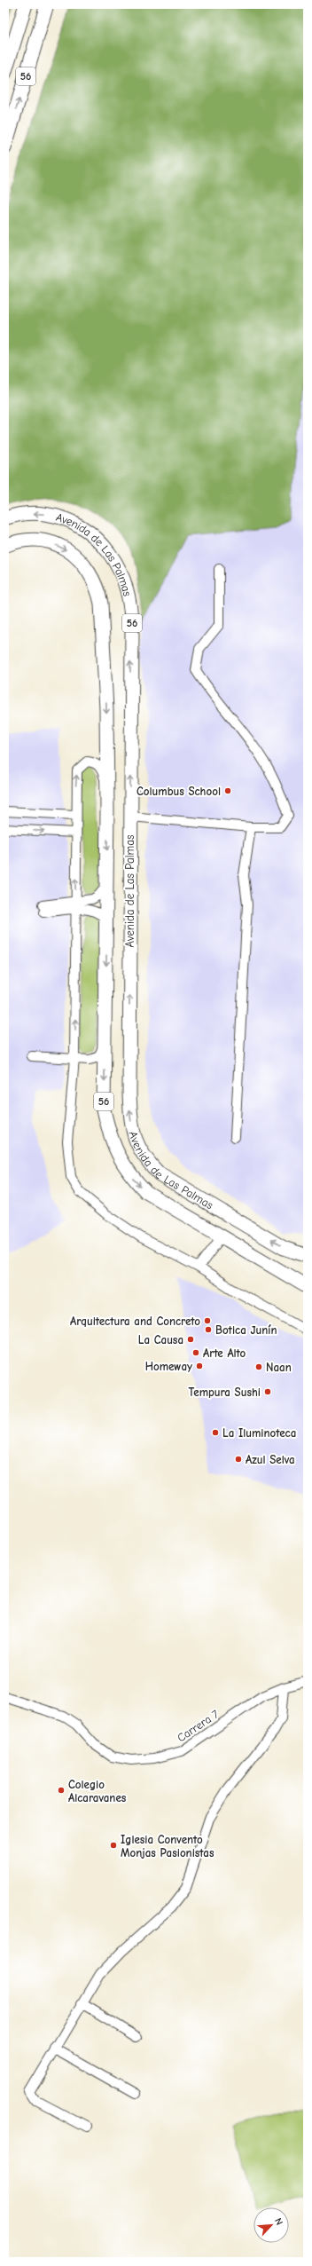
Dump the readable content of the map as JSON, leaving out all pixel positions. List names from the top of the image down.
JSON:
{
  "streets": {
    "main road": ["56", "Avenida de Las Palmas"],
    "street": ["Carrera 7"]
  },
  "places": [
    "Columbus School",
    "Arquitectura and Concreto",
    "Botica Junín",
    "La Causa",
    "Arte Alto",
    "Homeway",
    "Naan",
    "Tempura Sushi",
    "La Iluminoteca",
    "Azul Selva",
    "Colegio Alcaravanes",
    "Iglesia Convento Monjas Pasionistas"
  ],
  "north": "top right"
}
